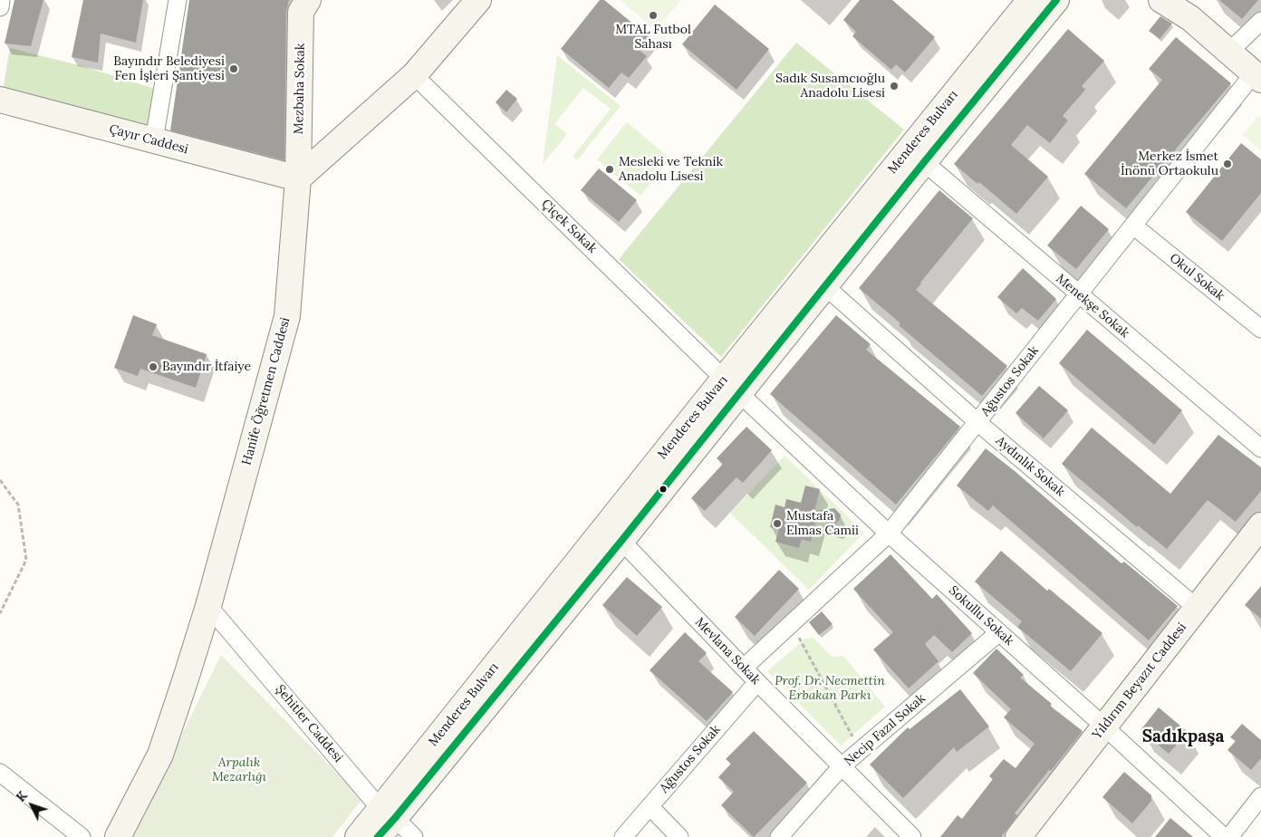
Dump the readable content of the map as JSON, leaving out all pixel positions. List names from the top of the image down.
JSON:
{
  "streets": {
    "main road": [
      "Mezbaha Sokak",
      "Menderes Bulvarı",
      "Çayır Caddesi",
      "Hanife Öğretmen Caddesi",
      "Yıldırım Beyazıt Caddesi"
    ],
    "street": [
      "Çiçek Sokak",
      "Okul Sokak",
      "Menekşe Sokak",
      "Ağustos Sokak",
      "Aydınlık Sokak",
      "Sokullu Sokak",
      "Mevlana Sokak",
      "Şehitler Caddesi",
      "Necip Fazıl Sokak"
    ]
  },
  "crossings": [
    ["Mezbaha Sokak", "Çayır Caddesi"],
    ["Mezbaha Sokak", "Hanife Öğretmen Caddesi"],
    ["Menderes Bulvarı", "Çiçek Sokak"],
    ["Menderes Bulvarı", "Menekşe Sokak"],
    ["Menderes Bulvarı", "Aydınlık Sokak"],
    ["Menderes Bulvarı", "Sokullu Sokak"],
    ["Menderes Bulvarı", "Mevlana Sokak"],
    ["Menderes Bulvarı", "Şehitler Caddesi"],
    ["Çayır Caddesi", "Hanife Öğretmen Caddesi"],
    ["Çiçek Sokak", "Sokullu Sokak"],
    ["Okul Sokak", "Ağustos Sokak"],
    ["Menekşe Sokak", "Ağustos Sokak"],
    ["Ağustos Sokak", "Aydınlık Sokak"],
    ["Ağustos Sokak", "Sokullu Sokak"],
    ["Ağustos Sokak", "Mevlana Sokak"],
    ["Hanife Öğretmen Caddesi", "Şehitler Caddesi"],
    ["Aydınlık Sokak", "Yıldırım Beyazıt Caddesi"],
    ["Sokullu Sokak", "Yıldırım Beyazıt Caddesi"],
    ["Sokullu Sokak", "Necip Fazıl Sokak"],
    ["Mevlana Sokak", "Necip Fazıl Sokak"]
  ],
  "districts": ["Sadıkpaşa"],
  "parks": ["Prof. Dr. Necmettin Erbakan Parkı", "Arpalık Mezarlığı"],
  "places": [
    "MTAL Futbol Sahası",
    "Bayındır Belediyesi Fen İşleri Şantiyesi",
    "Sadık Susamcıoğlu Anadolu Lisesi",
    "Merkez İsmet İnönü Ortaokulu",
    "Mesleki ve Teknik Anadolu Lisesi",
    "Bayındır İtfaiye",
    "Mustafa Elmas Camii"
  ],
  "north": "top left"
}
